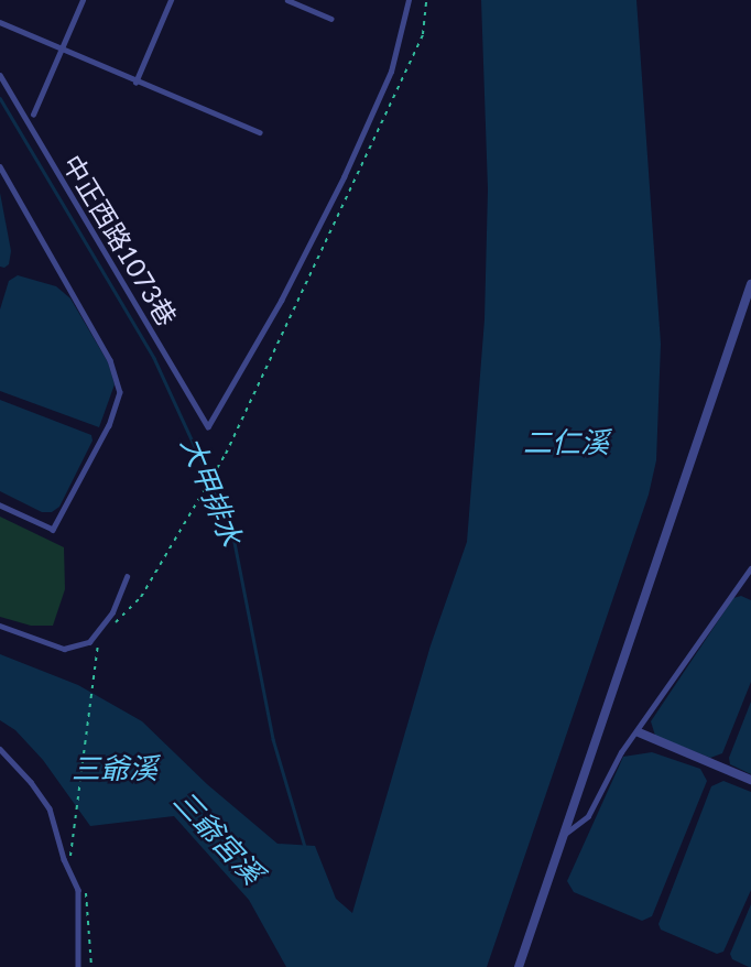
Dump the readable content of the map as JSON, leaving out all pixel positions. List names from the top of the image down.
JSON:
{
  "streets": {
    "lane": ["中正西路1073巷"]
  },
  "water": [
    "二仁溪",
    "大甲排水",
    "三爺溪",
    "三爺宮溪"
  ]
}
